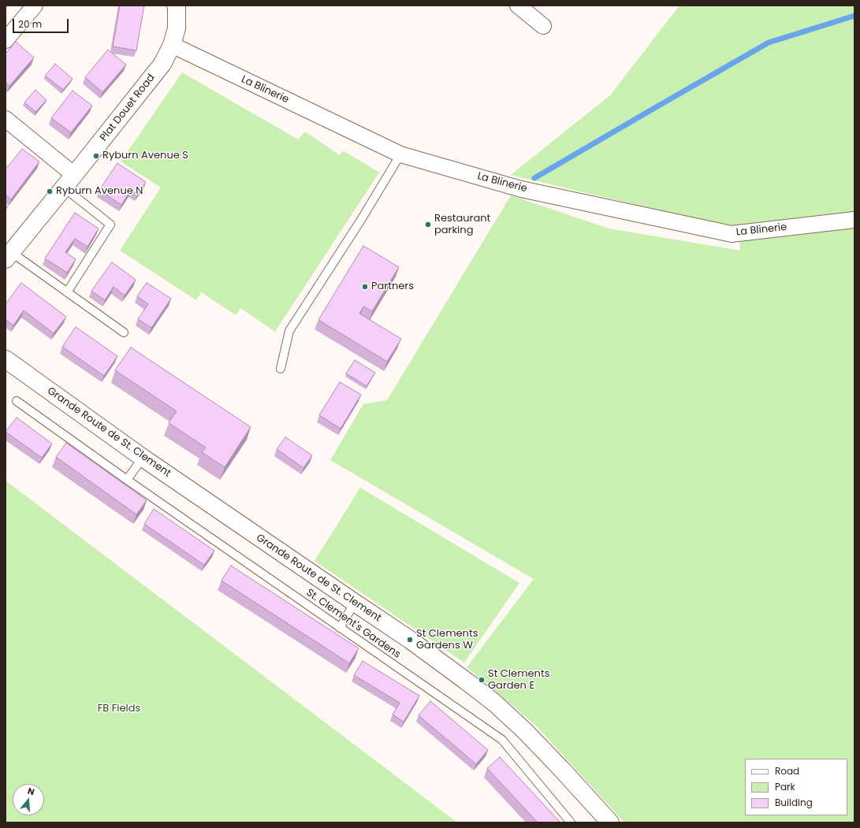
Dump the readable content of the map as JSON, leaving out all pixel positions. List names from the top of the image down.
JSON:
{
  "streets": {
    "main road": ["Plat Douet Road", "Grande Route de St. Clement"],
    "street": ["La Blinerie"],
    "lane": ["St. Clement's Gardens"]
  },
  "crossings": [
    ["La Blinerie", "Plat Douet Road"]
  ],
  "parks": ["FB Fields"],
  "places": [
    "Ryburn Avenue S",
    "Ryburn Avenue N",
    "Restaurant parking",
    "Partners",
    "St Clements Gardens W",
    "St Clements Garden E"
  ],
  "legend": ["Road", "Park", "Building"],
  "scale_bar": "20 m",
  "north": "top"
}
